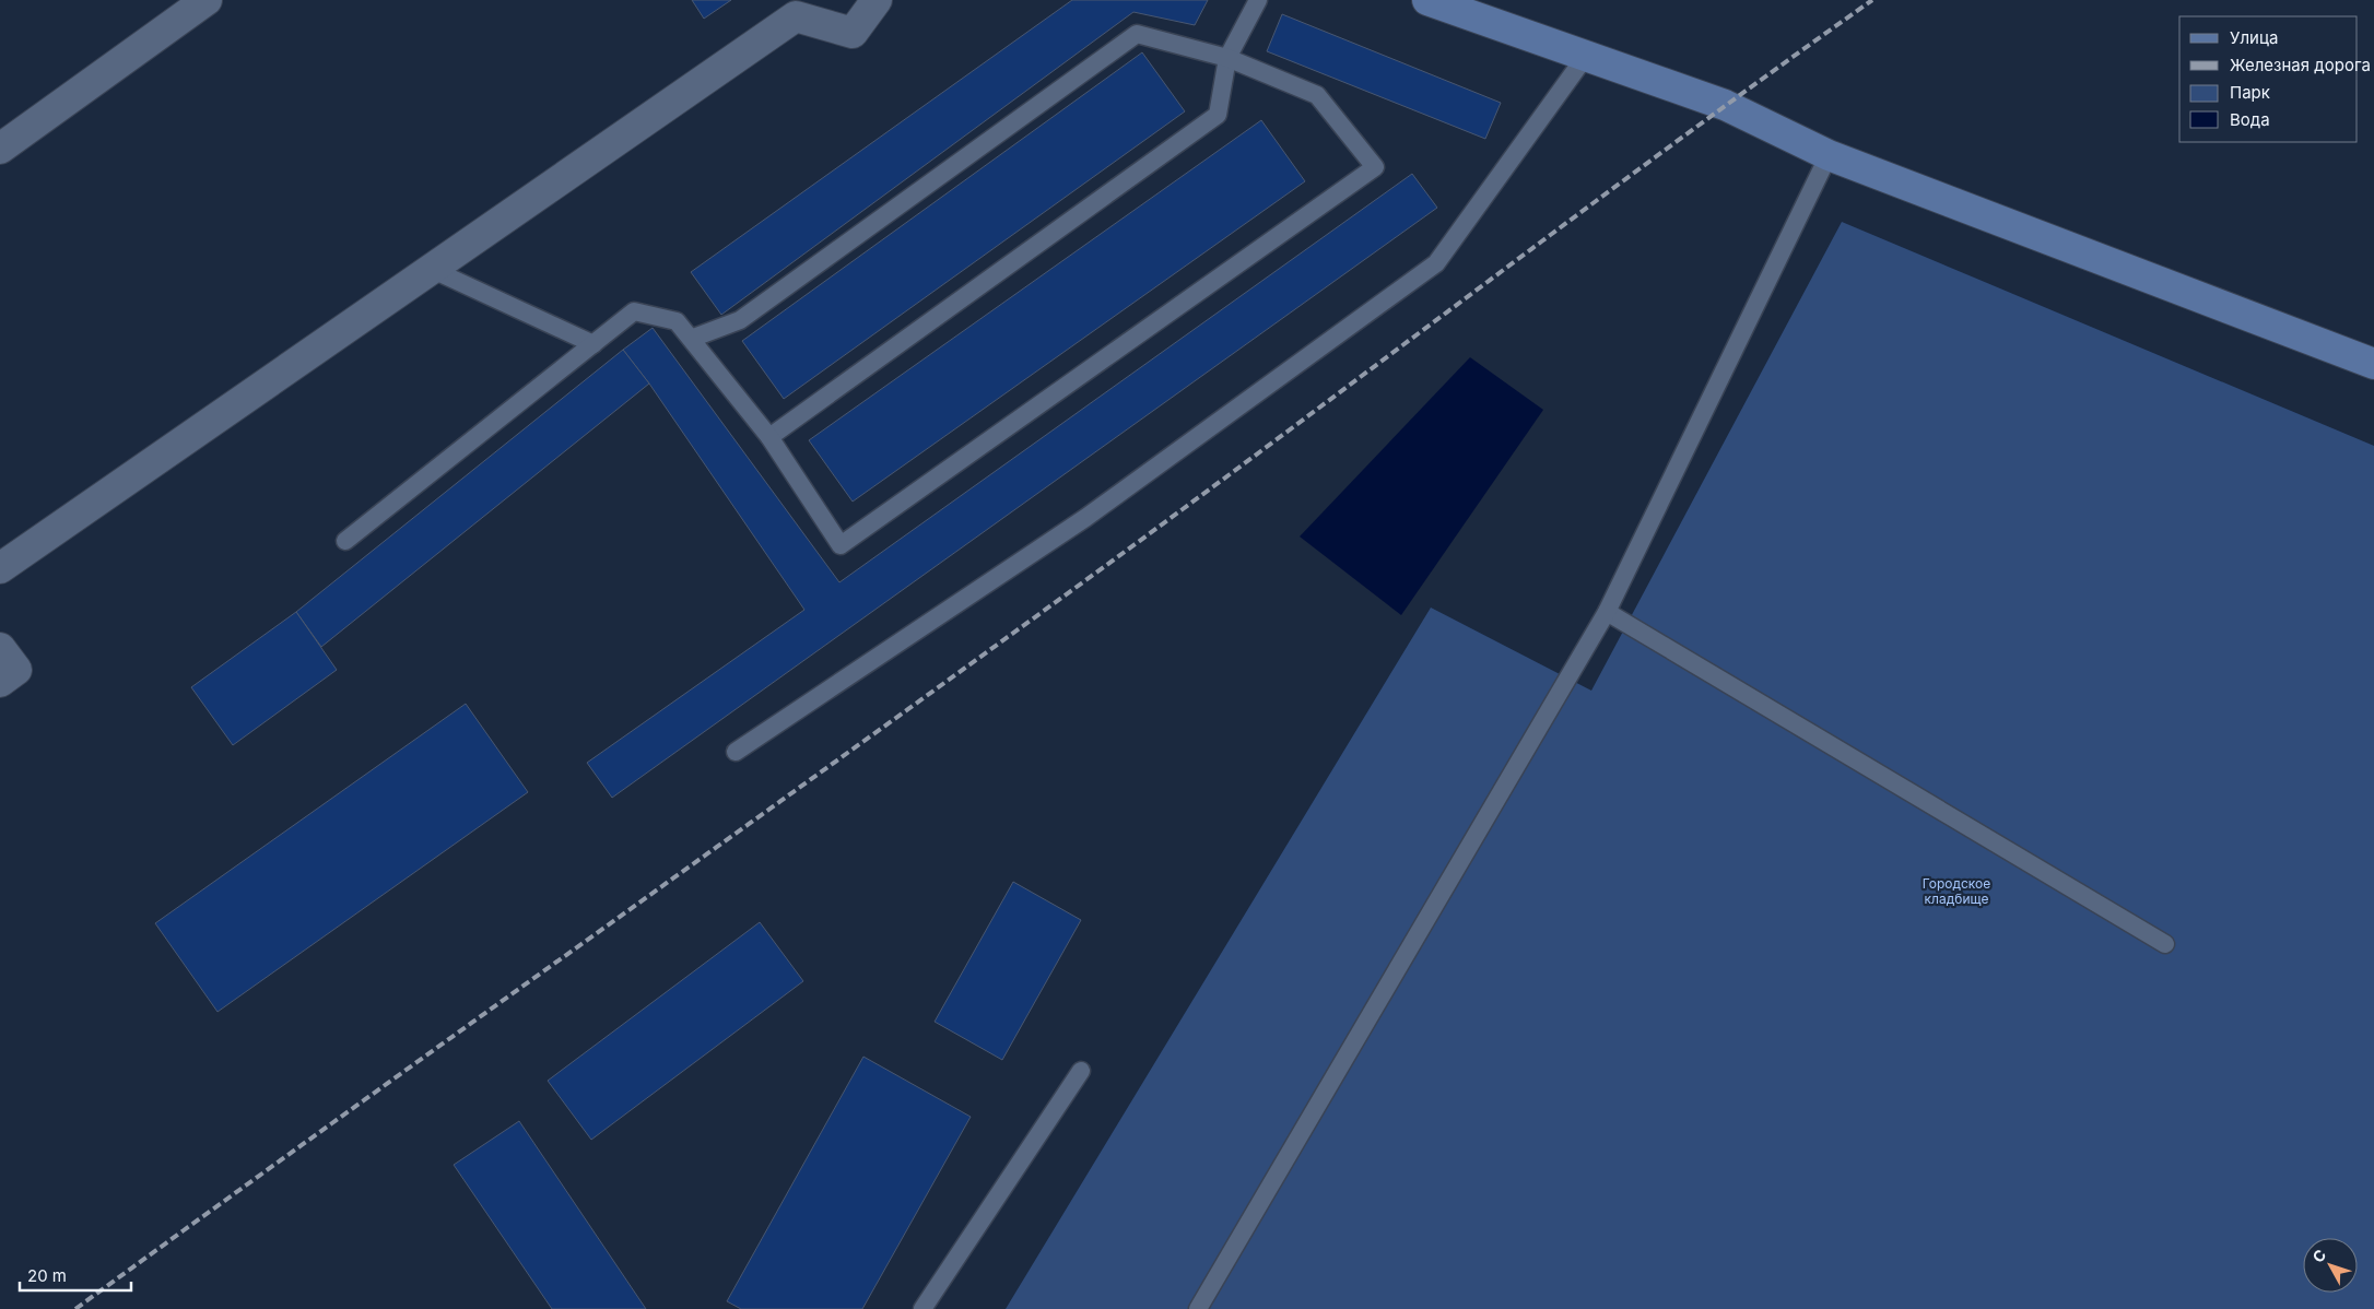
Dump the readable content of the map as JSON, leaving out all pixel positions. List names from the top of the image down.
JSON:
{
  "parks": ["Городское кладбище"],
  "legend": [
    "Улица",
    "Железная дорога",
    "Парк",
    "Вода"
  ],
  "scale_bar": "20 m",
  "north": "top left"
}
